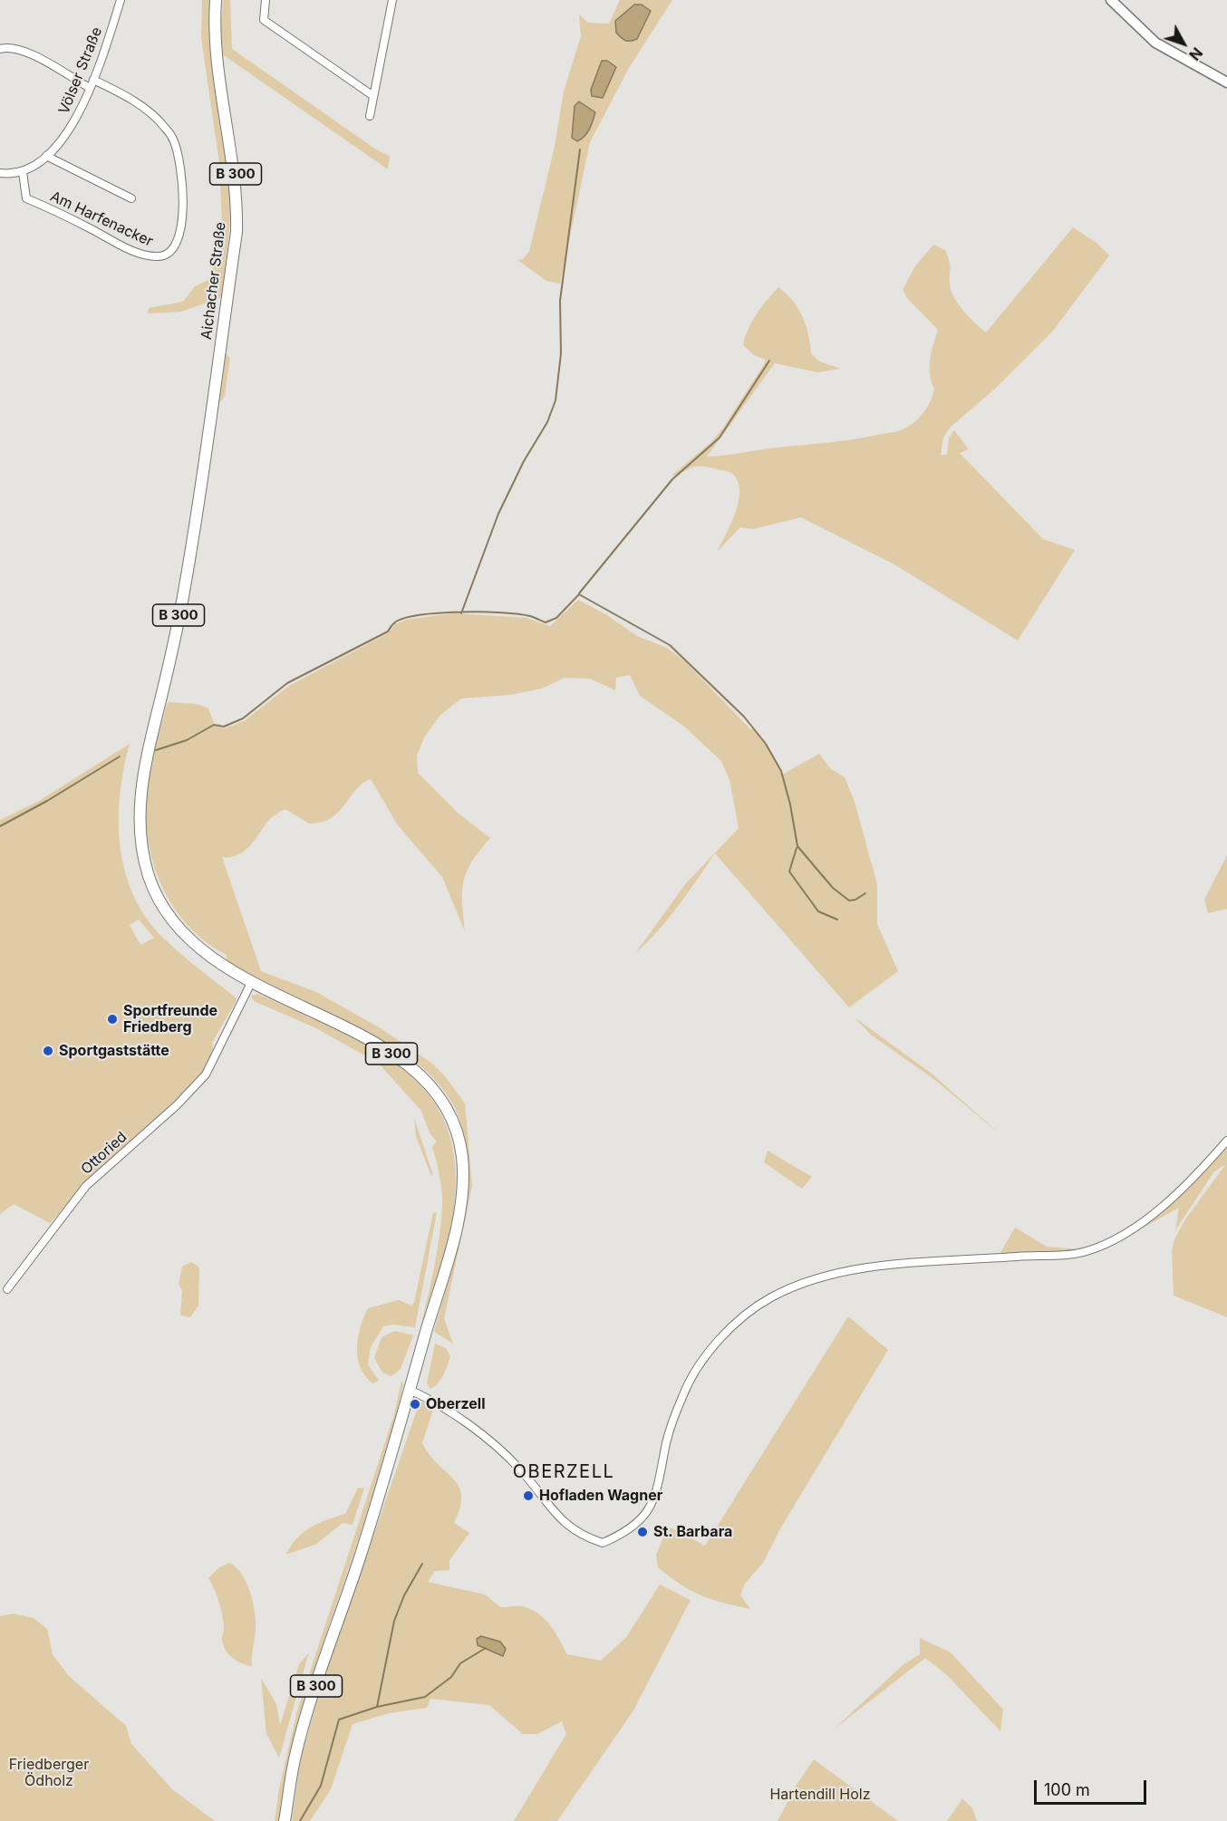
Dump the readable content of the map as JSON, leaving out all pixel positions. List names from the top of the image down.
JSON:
{
  "streets": {
    "main road": ["B 300", "Aichacher Straße"],
    "street": ["Völser Straße", "Am Harfenacker", "Ottoried"]
  },
  "crossings": [
    ["Völser Straße", "Am Harfenacker"],
    ["B 300", "Aichacher Straße"],
    ["B 300", "Ottoried"],
    ["Aichacher Straße", "Ottoried"]
  ],
  "districts": ["OBERZELL"],
  "parks": ["Friedberger Ödholz", "Hartendill Holz"],
  "places": [
    "Sportfreunde Friedberg",
    "Sportgaststätte",
    "Oberzell",
    "Hofladen Wagner",
    "St. Barbara"
  ],
  "scale_bar": "100 m",
  "north": "bottom right"
}
